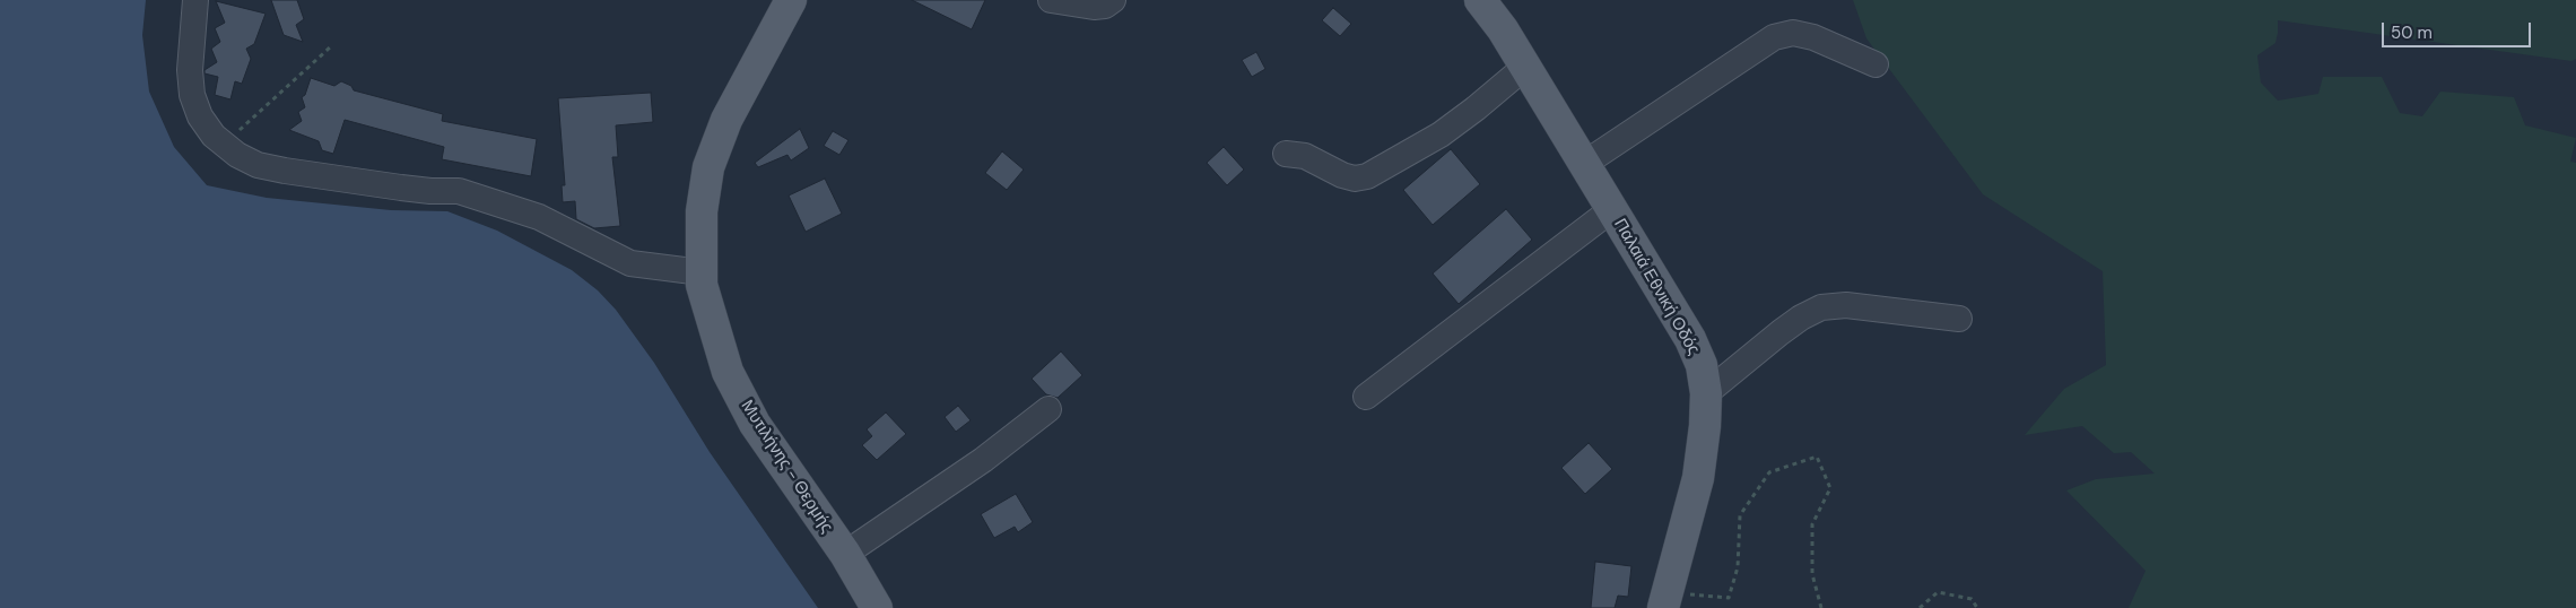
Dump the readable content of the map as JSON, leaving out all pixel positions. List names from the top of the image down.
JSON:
{
  "streets": {
    "main road": ["Παλαιά Εθνική Οδός", "Μυτιλήνης - Θερμής"]
  },
  "scale_bar": "50 m"
}
